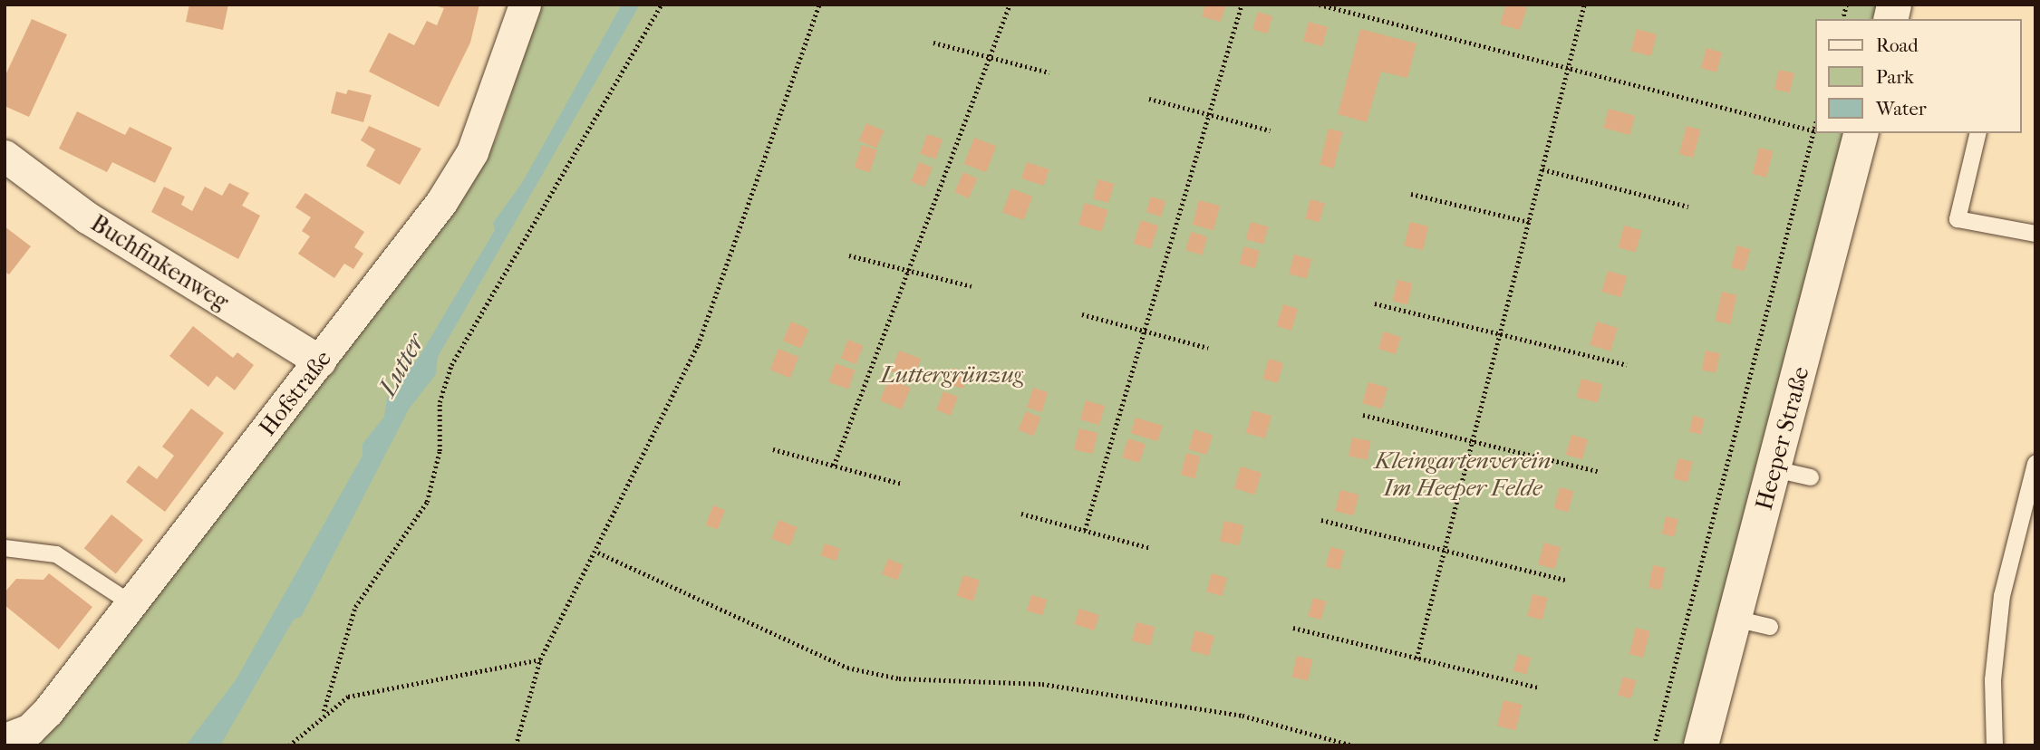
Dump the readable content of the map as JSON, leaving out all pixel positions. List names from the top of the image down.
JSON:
{
  "streets": {
    "main road": ["Heeper Straße"],
    "street": ["Buchfinkenweg", "Hofstraße"]
  },
  "crossings": [
    ["Buchfinkenweg", "Hofstraße"]
  ],
  "water": ["Lutter"],
  "parks": ["Luttergrünzug", "Kleingartenverein Im Heeper Felde"],
  "legend": ["Road", "Park", "Water"]
}
